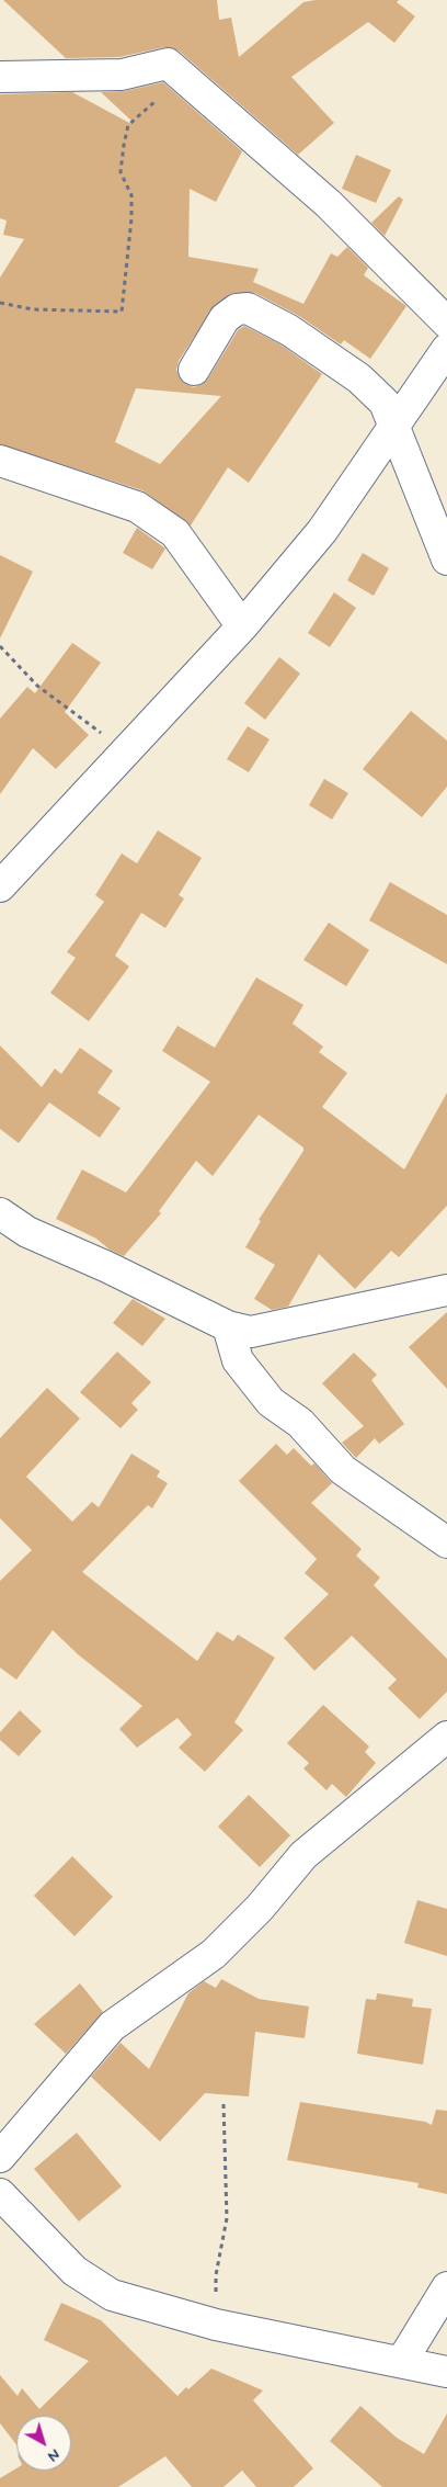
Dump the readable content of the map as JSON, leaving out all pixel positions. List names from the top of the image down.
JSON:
{
  "north": "bottom right"
}
